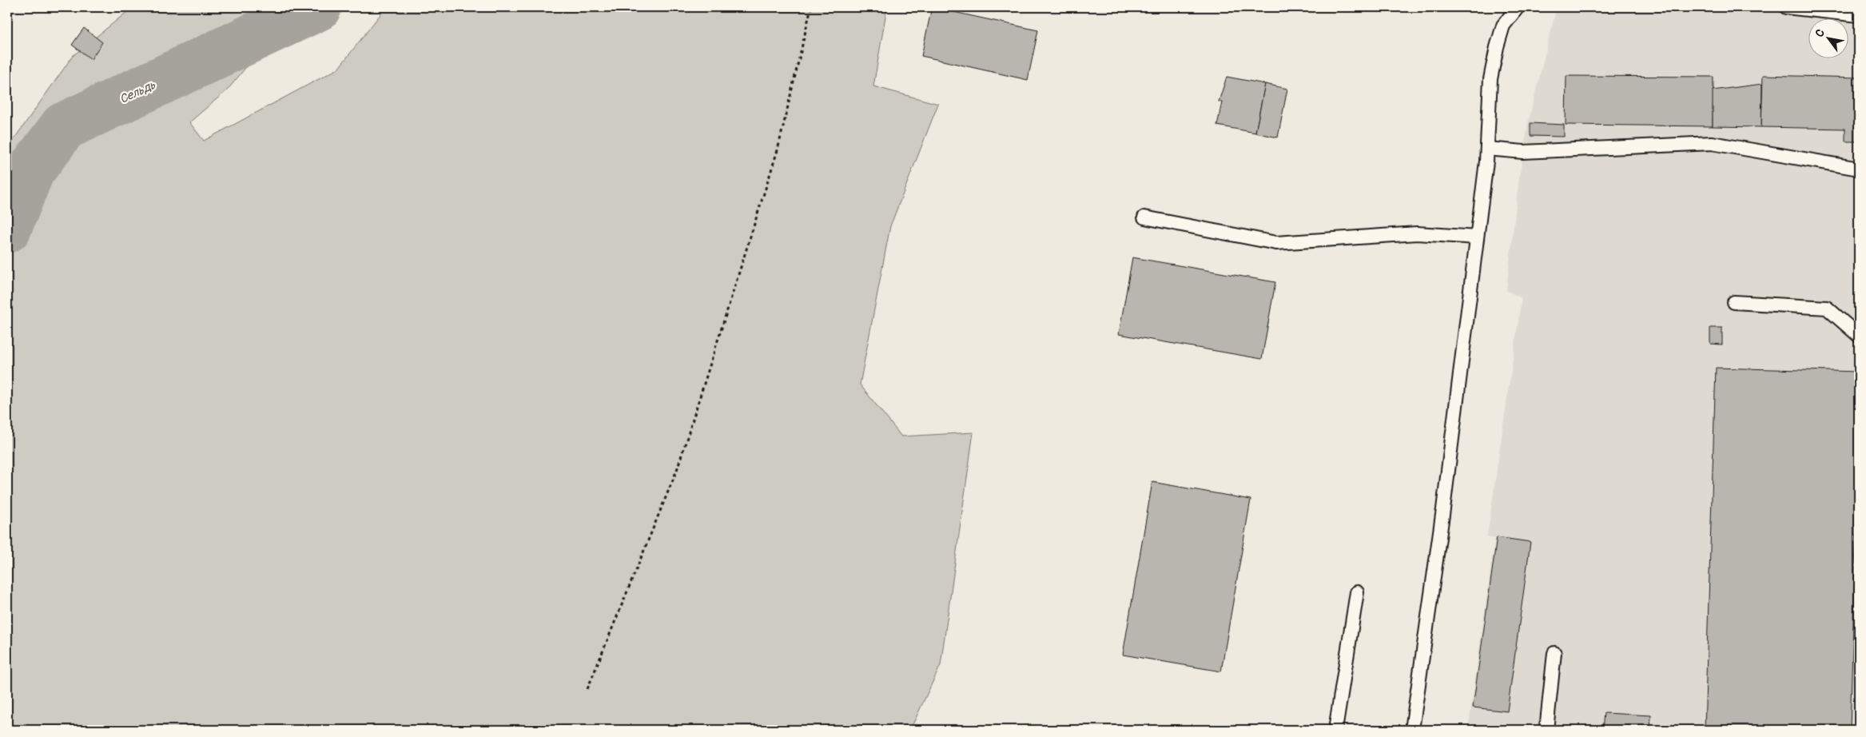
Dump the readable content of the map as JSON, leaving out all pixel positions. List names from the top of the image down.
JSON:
{
  "water": ["Сельдь"],
  "north": "top left"
}
